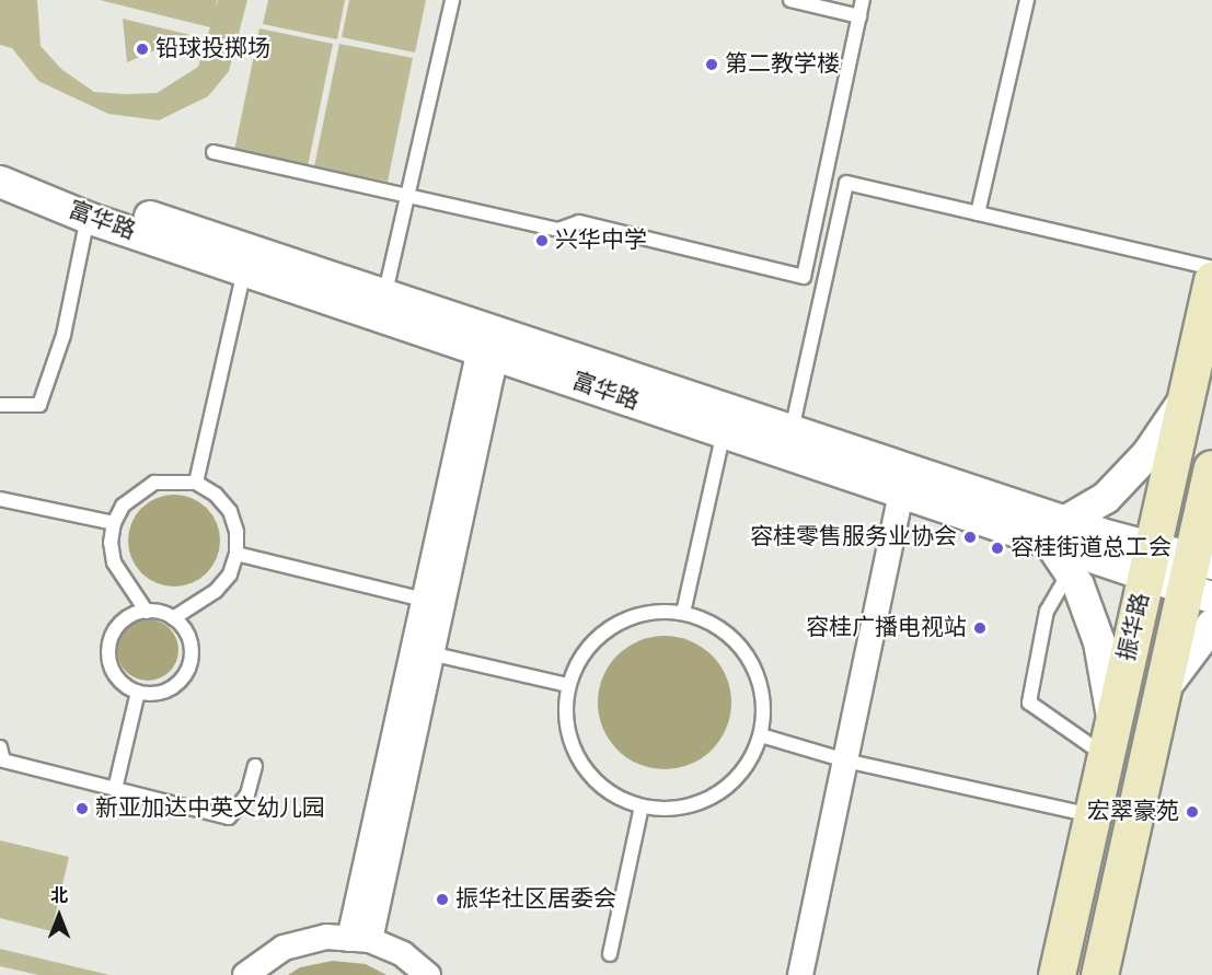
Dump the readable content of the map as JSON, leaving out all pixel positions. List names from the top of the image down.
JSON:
{
  "streets": {
    "main road": ["振华路"],
    "street": ["富华路"]
  },
  "crossings": [
    ["富华路", "振华路"]
  ],
  "places": [
    "铅球投掷场",
    "第二教学楼",
    "兴华中学",
    "容桂零售服务业协会",
    "容桂街道总工会",
    "容桂广播电视站",
    "新亚加达中英文幼儿园",
    "宏翠豪苑",
    "振华社区居委会"
  ],
  "north": "top"
}
